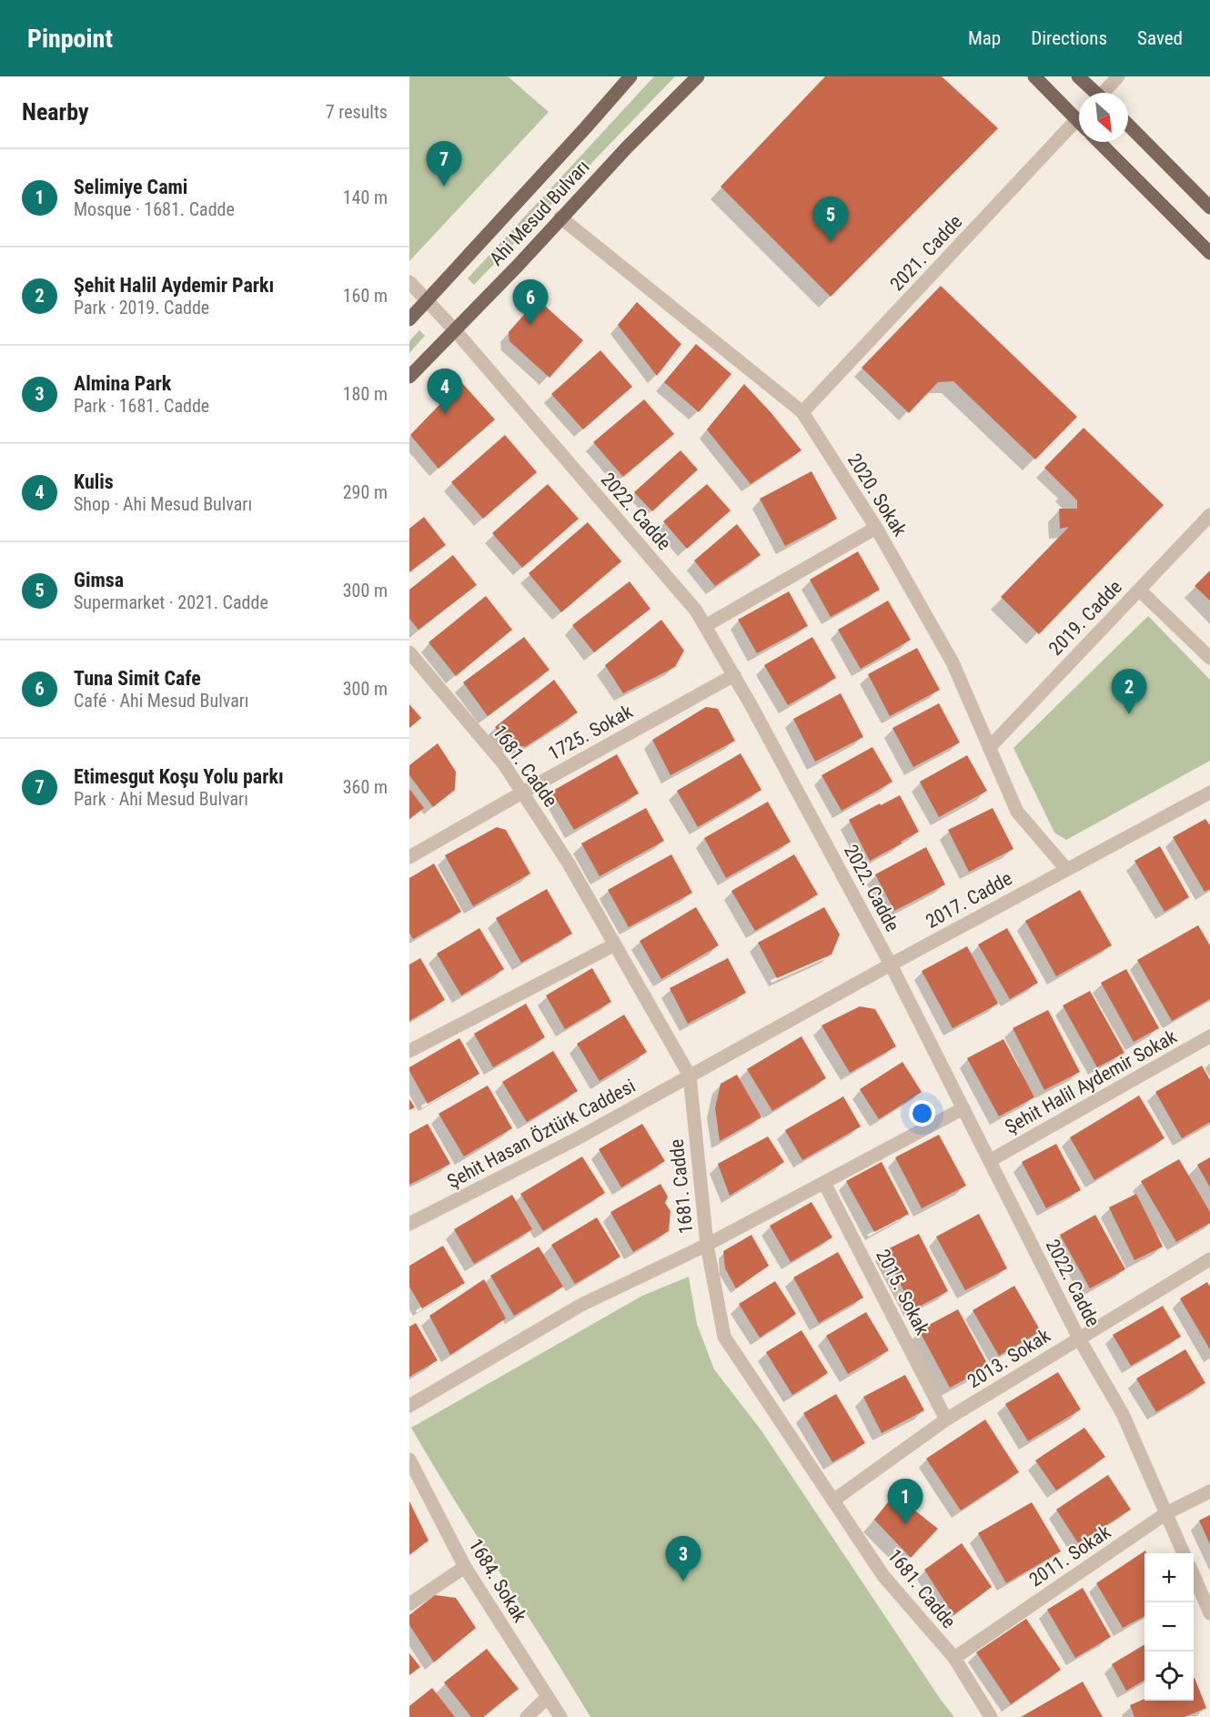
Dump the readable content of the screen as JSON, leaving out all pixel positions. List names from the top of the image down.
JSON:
{
  "streets": {
    "main road": ["Ahi Mesud Bulvarı"],
    "street": [
      "2021. Cadde",
      "2020. Sokak",
      "2022. Cadde",
      "2019. Cadde",
      "1725. Sokak",
      "1681. Cadde",
      "2017. Cadde",
      "Şehit Halil Aydemir Sokak",
      "Şehit Hasan Öztürk Caddesi",
      "2015. Sokak",
      "2013. Sokak",
      "2011. Sokak",
      "1684. Sokak"
    ]
  },
  "crossings": [
    ["Ahi Mesud Bulvarı", "2020. Sokak"],
    ["Ahi Mesud Bulvarı", "2022. Cadde"],
    ["2021. Cadde", "2020. Sokak"],
    ["2020. Sokak", "2019. Cadde"],
    ["2020. Sokak", "2017. Cadde"],
    ["2022. Cadde", "1725. Sokak"],
    ["2022. Cadde", "2017. Cadde"],
    ["2022. Cadde", "Şehit Halil Aydemir Sokak"],
    ["2022. Cadde", "2013. Sokak"],
    ["2022. Cadde", "2011. Sokak"],
    ["1725. Sokak", "1681. Cadde"],
    ["1681. Cadde", "2017. Cadde"],
    ["1681. Cadde", "Şehit Hasan Öztürk Caddesi"],
    ["1681. Cadde", "2013. Sokak"],
    ["1681. Cadde", "2011. Sokak"],
    ["2017. Cadde", "Şehit Hasan Öztürk Caddesi"],
    ["2015. Sokak", "2013. Sokak"]
  ],
  "north": "bottom right",
  "page": {
    "header": "Pinpoint",
    "nav": ["Map", "Directions", "Saved"],
    "heading": ["Nearby", "7 results"],
    "pins": [
      "7",
      "5",
      "6",
      "4",
      "2",
      "1",
      "3"
    ],
    "list": [
      {
        "mark": "1",
        "name": "Selimiye Cami",
        "note": "Mosque · 1681. Cadde",
        "value": "140 m"
      },
      {
        "mark": "2",
        "name": "Şehit Halil Aydemir Parkı",
        "note": "Park · 2019. Cadde",
        "value": "160 m"
      },
      {
        "mark": "3",
        "name": "Almina Park",
        "note": "Park · 1681. Cadde",
        "value": "180 m"
      },
      {
        "mark": "4",
        "name": "Kulis",
        "note": "Shop · Ahi Mesud Bulvarı",
        "value": "290 m"
      },
      {
        "mark": "5",
        "name": "Gimsa",
        "note": "Supermarket · 2021. Cadde",
        "value": "300 m"
      },
      {
        "mark": "6",
        "name": "Tuna Simit Cafe",
        "note": "Café · Ahi Mesud Bulvarı",
        "value": "300 m"
      },
      {
        "mark": "7",
        "name": "Etimesgut Koşu Yolu parkı",
        "note": "Park · Ahi Mesud Bulvarı",
        "value": "360 m"
      }
    ],
    "map_buttons": ["+", "−"]
  }
}
